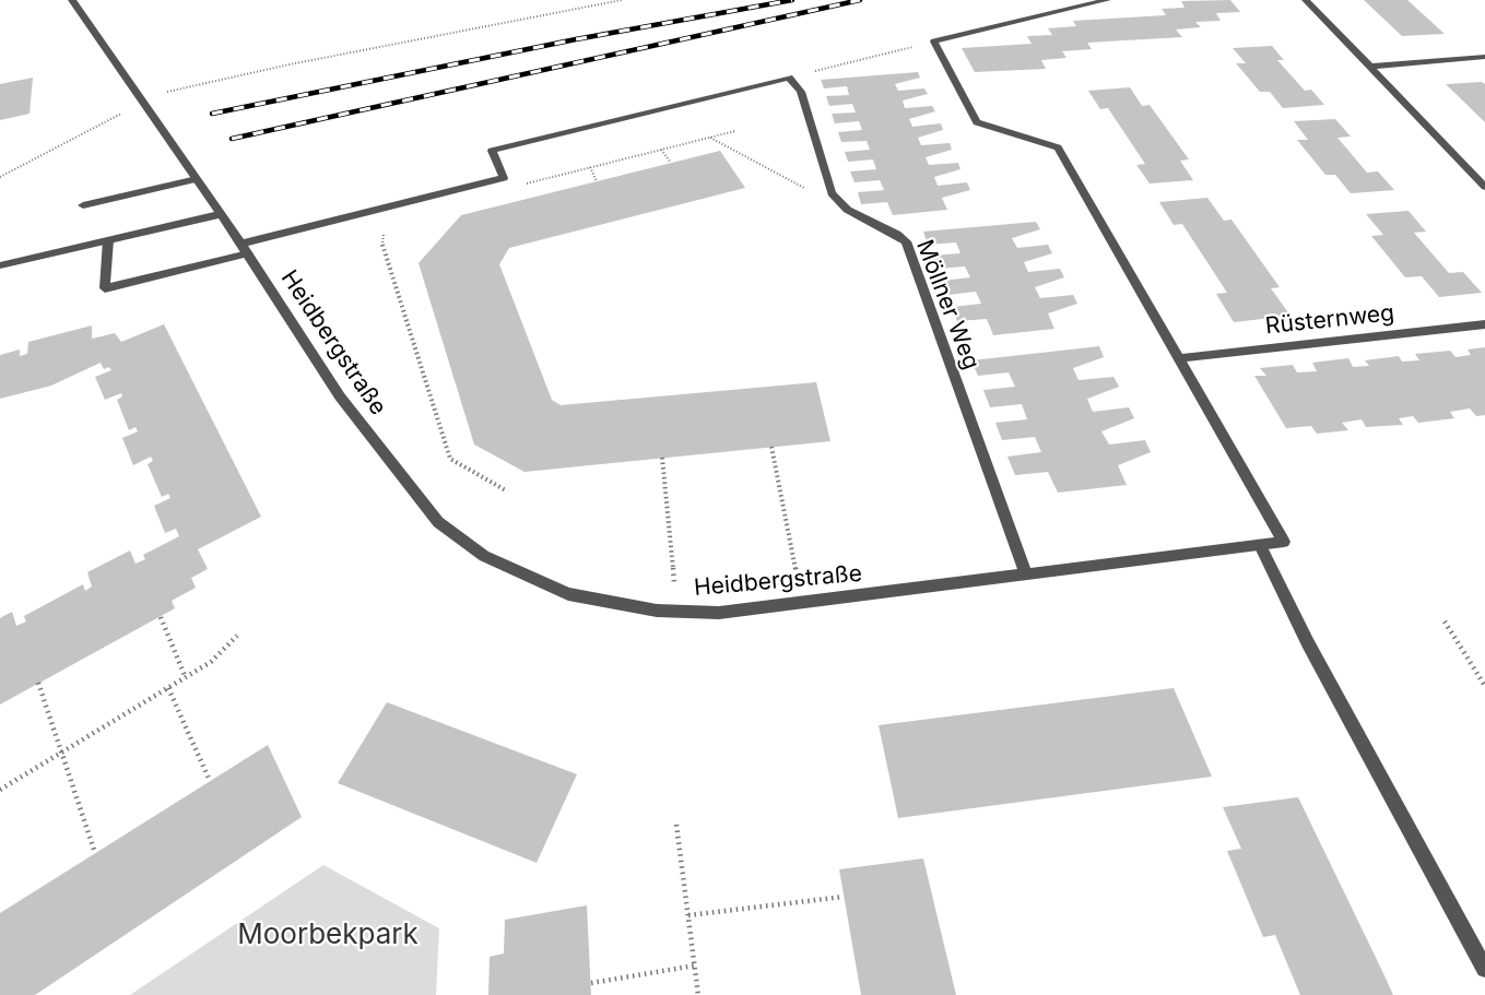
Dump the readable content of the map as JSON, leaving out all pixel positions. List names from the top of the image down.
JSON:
{
  "streets": {
    "street": ["Möllner Weg", "Rüsternweg", "Heidbergstraße"]
  },
  "crossings": [
    ["Möllner Weg", "Heidbergstraße"],
    ["Rüsternweg", "Heidbergstraße"]
  ],
  "parks": ["Moorbekpark"]
}
